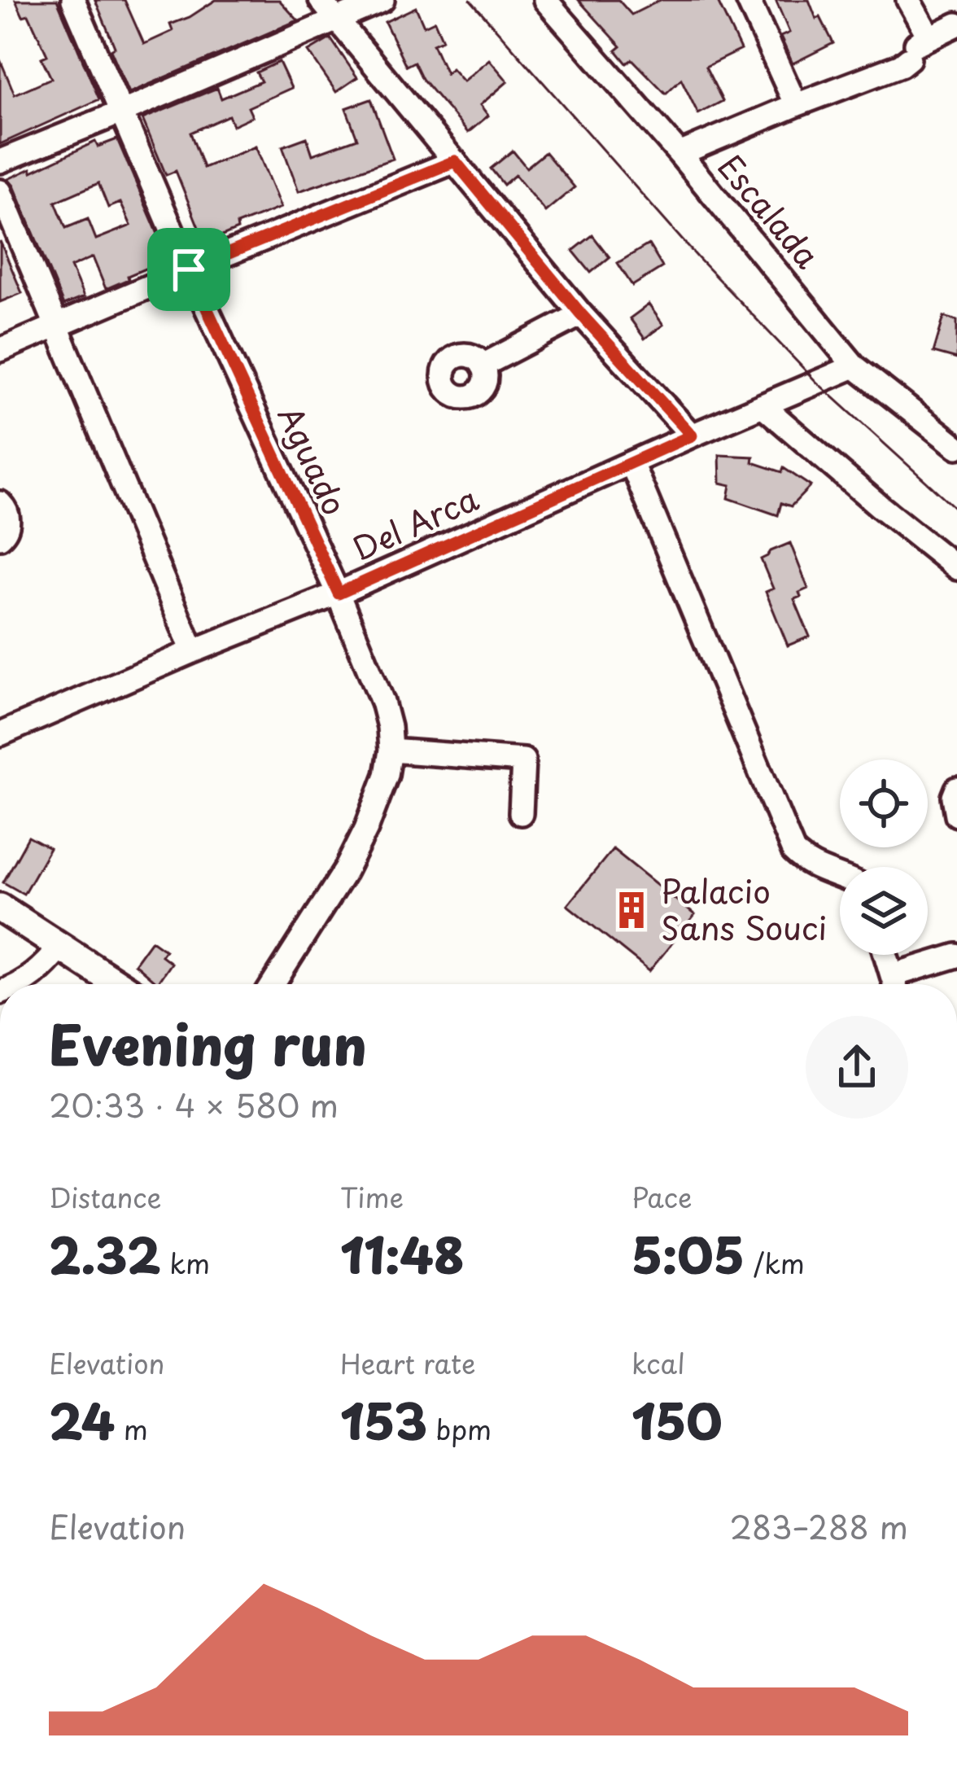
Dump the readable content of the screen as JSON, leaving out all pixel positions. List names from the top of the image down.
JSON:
{
  "streets": {
    "street": ["Escalada", "Aguado", "Del Arca"]
  },
  "crossings": [
    ["Escalada", "Del Arca"],
    ["Aguado", "Del Arca"]
  ],
  "places": {
    "building": ["Palacio Sans Souci"]
  },
  "page": {
    "heading": ["Evening run", "20:33 · 4 × 580 m"],
    "stats": [
      ["Distance", "2.32 km"],
      ["Time", "11:48"],
      ["Pace", "5:05 /km"],
      ["Elevation", "24 m"],
      ["Heart rate", "153 bpm"],
      ["kcal", "150"]
    ],
    "chart": ["Elevation", "283–288 m"]
  }
}
